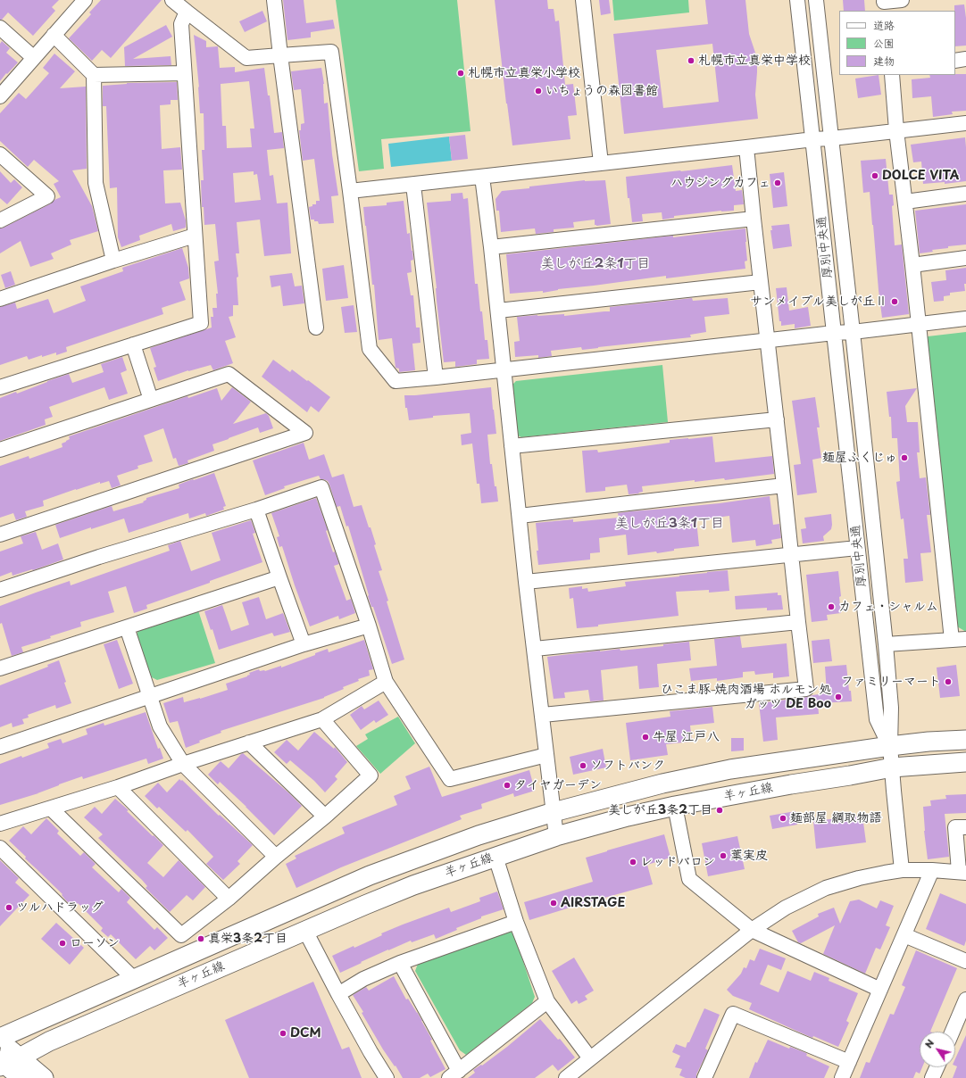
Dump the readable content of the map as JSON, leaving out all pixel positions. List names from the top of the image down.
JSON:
{
  "streets": {
    "main road": ["羊ヶ丘線"],
    "street": ["厚別中央通"]
  },
  "crossings": [
    ["厚別中央通", "羊ヶ丘線"]
  ],
  "districts": ["美しが丘2条1丁目", "美しが丘3条1丁目"],
  "places": [
    "札幌市立真栄中学校",
    "札幌市立真栄小学校",
    "いちょうの森図書館",
    "DOLCE VITA",
    "ハウジングカフェ",
    "サンメイプル美しが丘Ⅱ",
    "麺屋ふくじゅ",
    "カフェ・シャルム",
    "ファミリーマート",
    "ひこま豚 焼肉酒場 ホルモン処 ガッツ DE Boo",
    "牛屋 江戸八",
    "ソフトバンク",
    "タイヤガーデン",
    "美しが丘3条2丁目",
    "麺部屋 綱取物語",
    "葉実皮",
    "レッドバロン",
    "AIRSTAGE",
    "ツルハドラッグ",
    "真栄3条2丁目",
    "ローソン",
    "DCM"
  ],
  "legend": ["道路", "公園", "建物"],
  "north": "top left"
}
